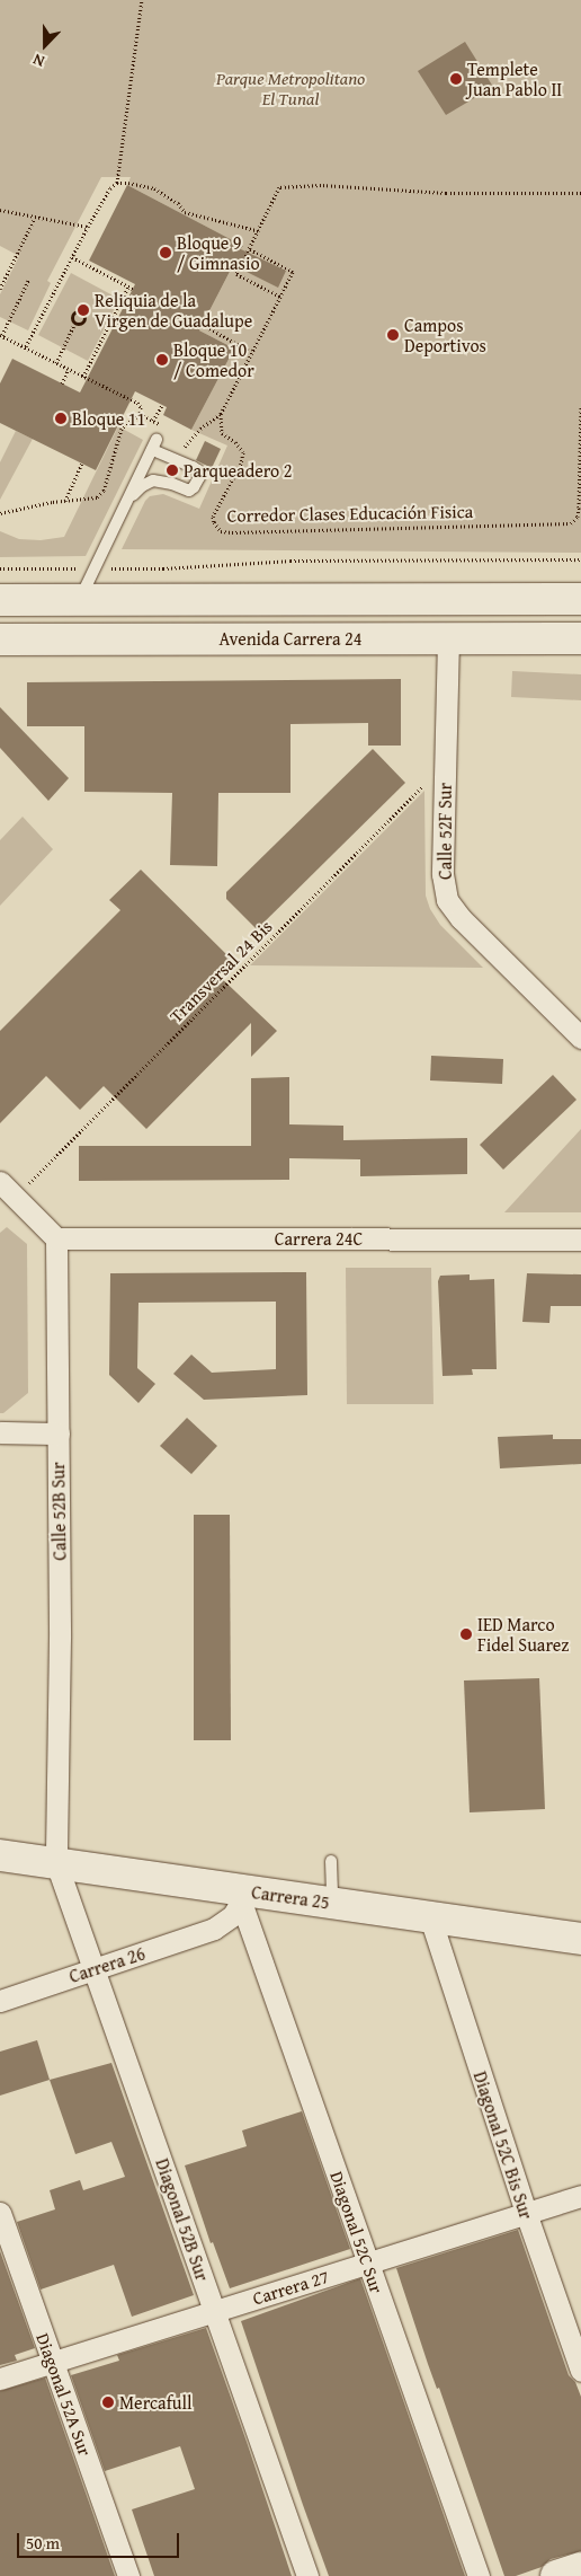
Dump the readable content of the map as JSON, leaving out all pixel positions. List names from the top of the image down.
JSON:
{
  "streets": {
    "main road": ["Avenida Carrera 24", "Carrera 25"],
    "street": [
      "Calle 52F Sur",
      "Carrera 24C",
      "Calle 52B Sur",
      "Carrera 26",
      "Diagonal 52C Bis Sur",
      "Diagonal 52B Sur",
      "Diagonal 52C Sur",
      "Carrera 27",
      "Diagonal 52A Sur"
    ],
    "path": ["Corredor Clases Educación Fisica", "Transversal 24 Bis"]
  },
  "crossings": [
    ["Avenida Carrera 24", "Calle 52F Sur"],
    ["Calle 52F Sur", "Transversal 24 Bis"],
    ["Carrera 24C", "Calle 52B Sur"],
    ["Calle 52B Sur", "Carrera 25"],
    ["Calle 52B Sur", "Diagonal 52B Sur"],
    ["Carrera 25", "Carrera 26"],
    ["Carrera 25", "Diagonal 52C Bis Sur"],
    ["Carrera 25", "Diagonal 52B Sur"],
    ["Carrera 25", "Diagonal 52C Sur"],
    ["Carrera 26", "Diagonal 52B Sur"],
    ["Carrera 26", "Diagonal 52C Sur"],
    ["Diagonal 52C Bis Sur", "Carrera 27"],
    ["Diagonal 52B Sur", "Carrera 27"],
    ["Diagonal 52C Sur", "Carrera 27"],
    ["Carrera 27", "Diagonal 52A Sur"]
  ],
  "parks": ["Parque Metropolitano El Tunal"],
  "places": [
    "Templete Juan Pablo II",
    "Bloque 9 / Gimnasio",
    "Reliquia de la Virgen de Guadalupe",
    "Campos Deportivos",
    "Bloque 10 / Comedor",
    "Bloque 11",
    "Parqueadero 2",
    "IED Marco Fidel Suarez",
    "Mercafull"
  ],
  "scale_bar": "50 m",
  "north": "bottom"
}
